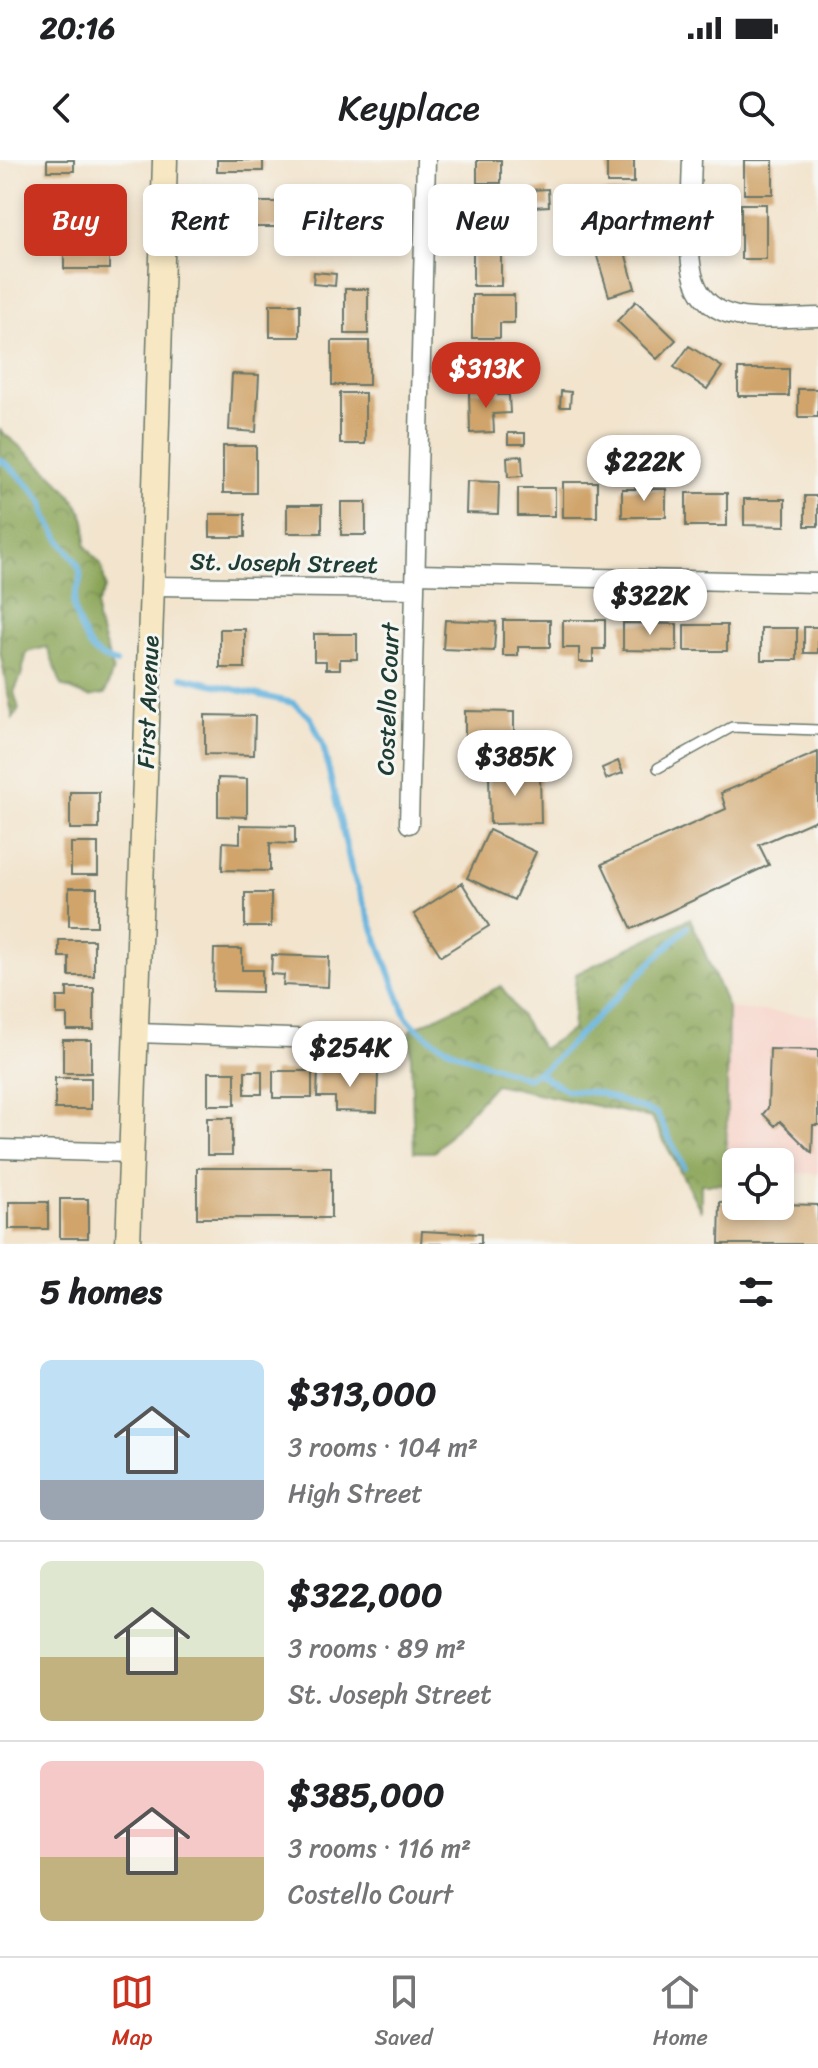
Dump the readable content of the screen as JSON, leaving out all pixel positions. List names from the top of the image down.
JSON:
{
  "streets": {
    "main road": ["First Avenue"],
    "street": ["St. Joseph Street", "Costello Court"]
  },
  "crossings": [
    ["St. Joseph Street", "Costello Court"],
    ["St. Joseph Street", "First Avenue"]
  ],
  "page": {
    "status": "20:16",
    "header": "Keyplace",
    "chip": [
      "Buy",
      "Rent",
      "Filters",
      "New",
      "Apartment"
    ],
    "price": [
      "$313K",
      "$222K",
      "$322K",
      "$385K",
      "$254K"
    ],
    "heading": "5 homes",
    "list": [
      {
        "name": "$313,000",
        "note": "3 rooms · 104 m² · High Street"
      },
      {
        "name": "$322,000",
        "note": "3 rooms · 89 m² · St. Joseph Street"
      },
      {
        "name": "$385,000",
        "note": "3 rooms · 116 m² · Costello Court"
      }
    ],
    "tabs": ["Map", "Saved", "Home"]
  }
}
